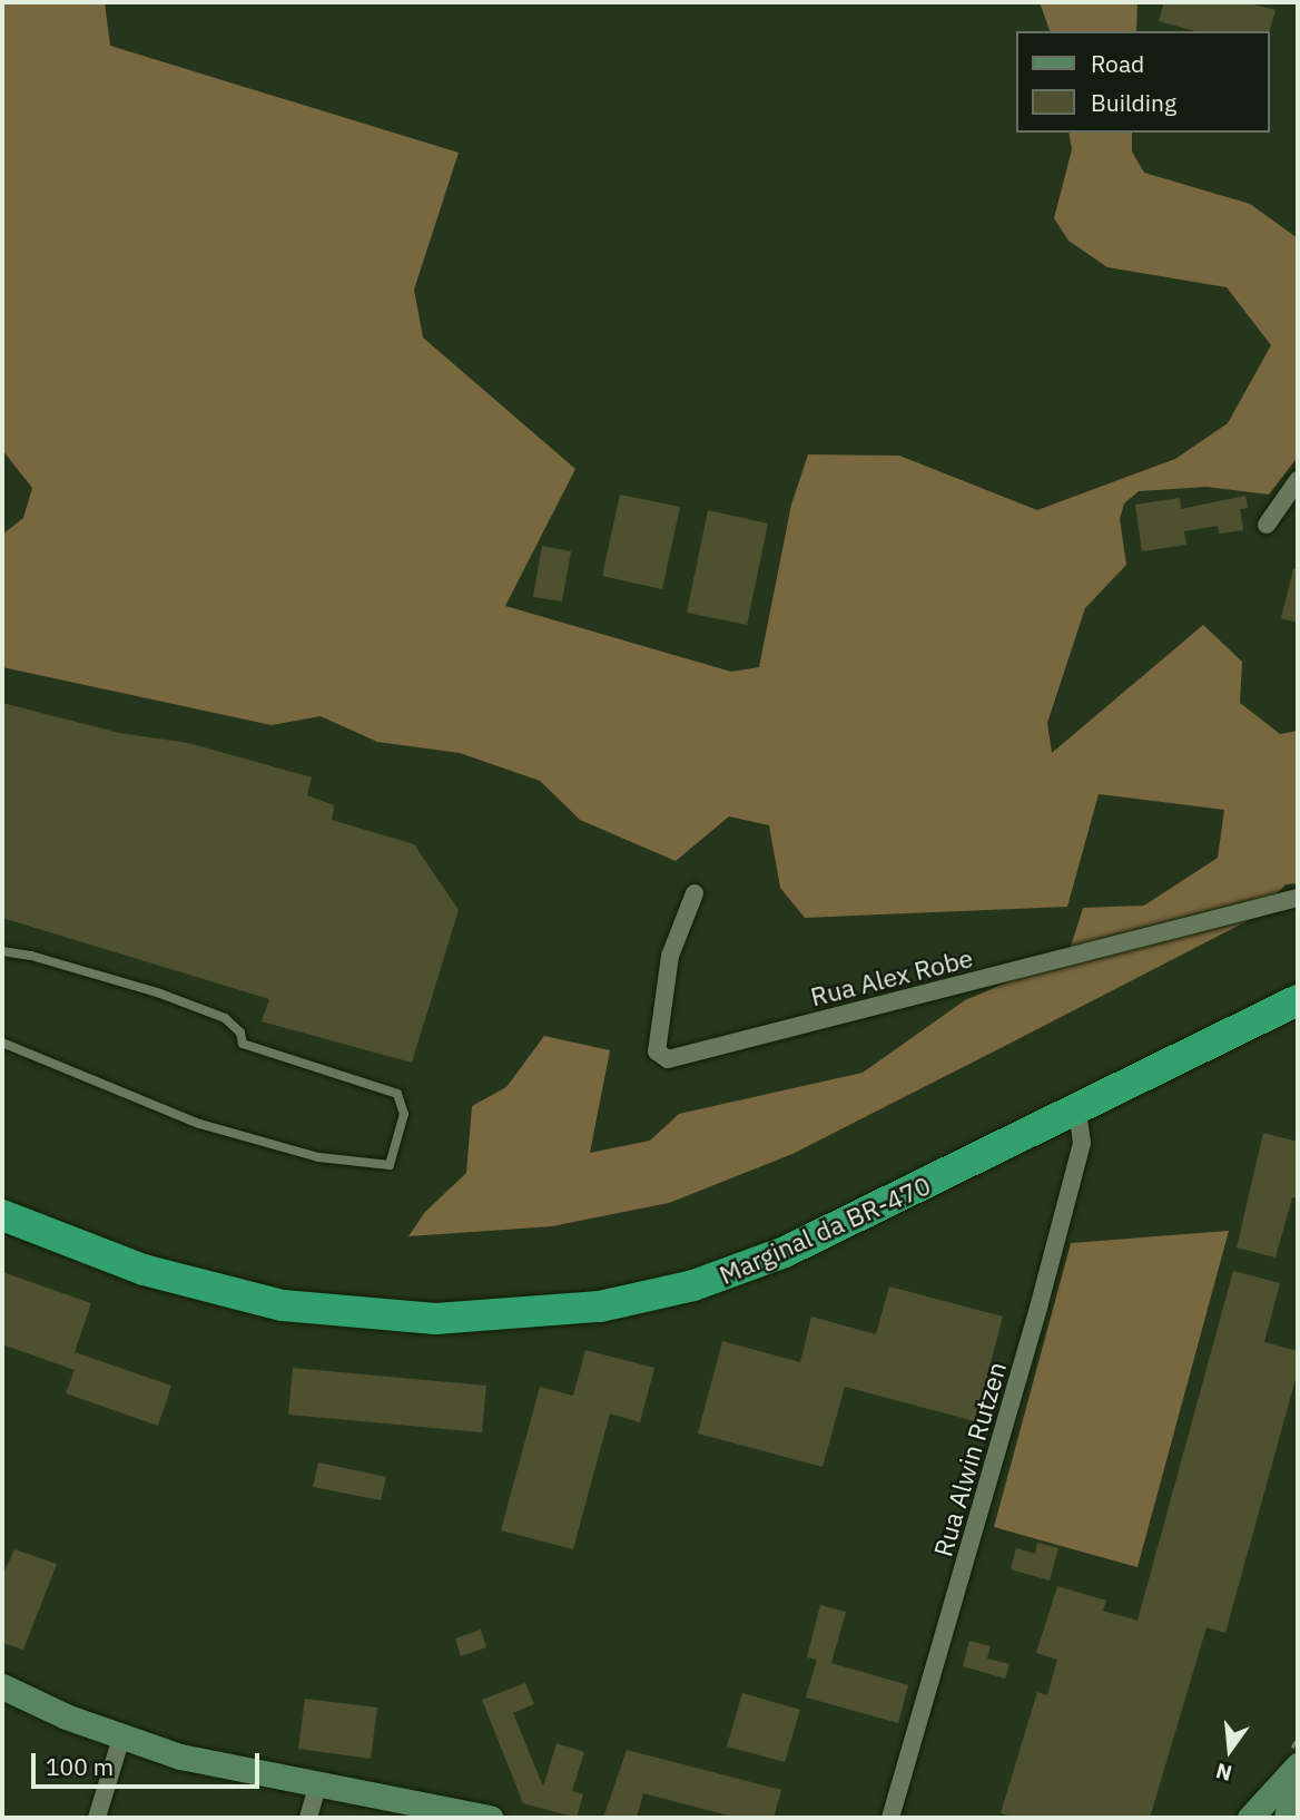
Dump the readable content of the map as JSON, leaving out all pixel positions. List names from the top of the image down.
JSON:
{
  "streets": {
    "highway": ["Marginal da BR-470"],
    "street": ["Rua Alex Robe", "Rua Alwin Rutzen"]
  },
  "crossings": [
    ["Marginal da BR-470", "Rua Alwin Rutzen"]
  ],
  "legend": ["Road", "Building"],
  "scale_bar": "100 m",
  "north": "bottom"
}
